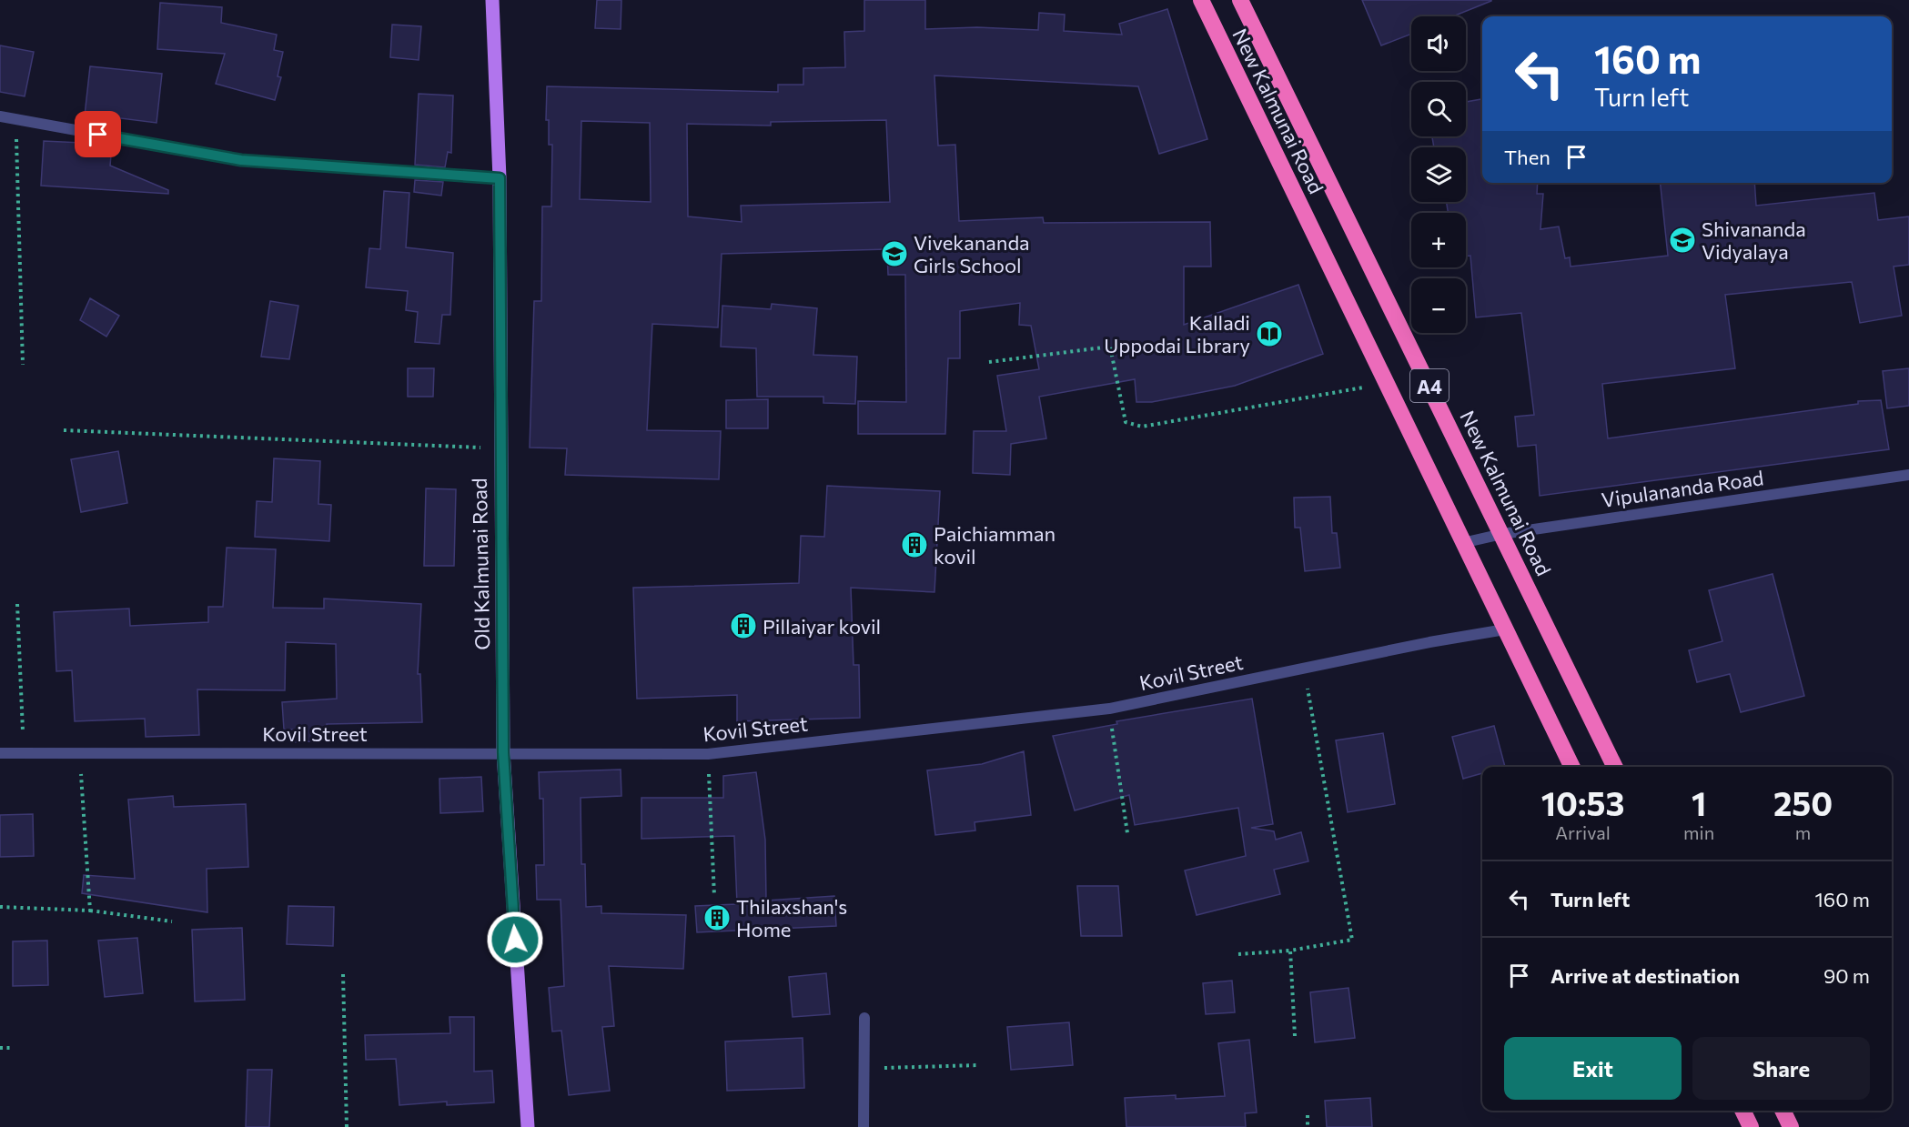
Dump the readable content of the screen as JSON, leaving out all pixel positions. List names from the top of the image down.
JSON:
{
  "streets": {
    "highway": ["New Kalmunai Road", "A4"],
    "main road": ["Old Kalmunai Road"],
    "street": ["Vipulananda Road", "Kovil Street"]
  },
  "crossings": [
    ["New Kalmunai Road", "Vipulananda Road"],
    ["New Kalmunai Road", "Kovil Street"],
    ["Old Kalmunai Road", "Kovil Street"]
  ],
  "places": {
    "school or university": ["Shivananda Vidyalaya", "Vivekananda Girls School"],
    "library": ["Kalladi Uppodai Library"],
    "building": ["Paichiamman kovil", "Pillaiyar kovil", "Thilaxshan's Home"]
  },
  "page": {
    "map_buttons": ["+", "−"],
    "turn": ["160 m", "Turn left"],
    "then": "Then",
    "eta": [
      "10:53",
      "Arrival",
      "1",
      "min",
      "250",
      "m"
    ],
    "list": [
      {
        "name": "Turn left",
        "value": "160 m"
      },
      {
        "name": "Arrive at destination",
        "value": "90 m"
      }
    ],
    "buttons": ["Exit", "Share"]
  }
}
